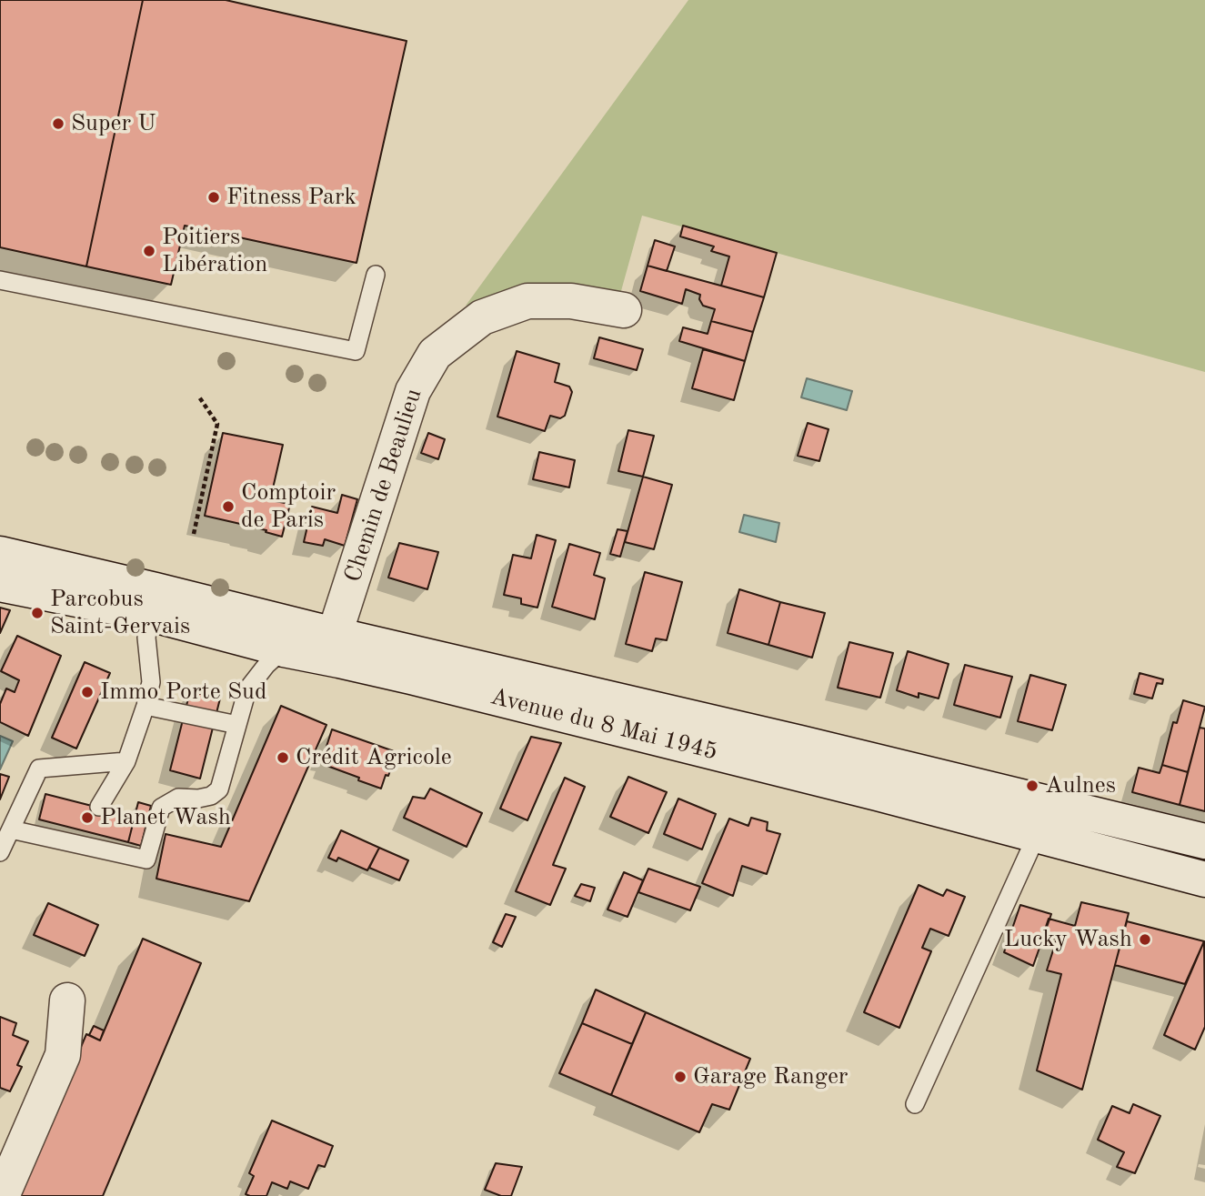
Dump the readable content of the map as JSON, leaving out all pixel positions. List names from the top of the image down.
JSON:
{
  "streets": {
    "main road": ["Chemin de Beaulieu", "Avenue du 8 Mai 1945"]
  },
  "crossings": [
    ["Chemin de Beaulieu", "Avenue du 8 Mai 1945"]
  ],
  "places": [
    "Super U",
    "Fitness Park",
    "Poitiers Libération",
    "Comptoir de Paris",
    "Parcobus Saint-Gervais",
    "Immo Porte Sud",
    "Crédit Agricole",
    "Aulnes",
    "Planet Wash",
    "Lucky Wash",
    "Garage Ranger"
  ]
}
